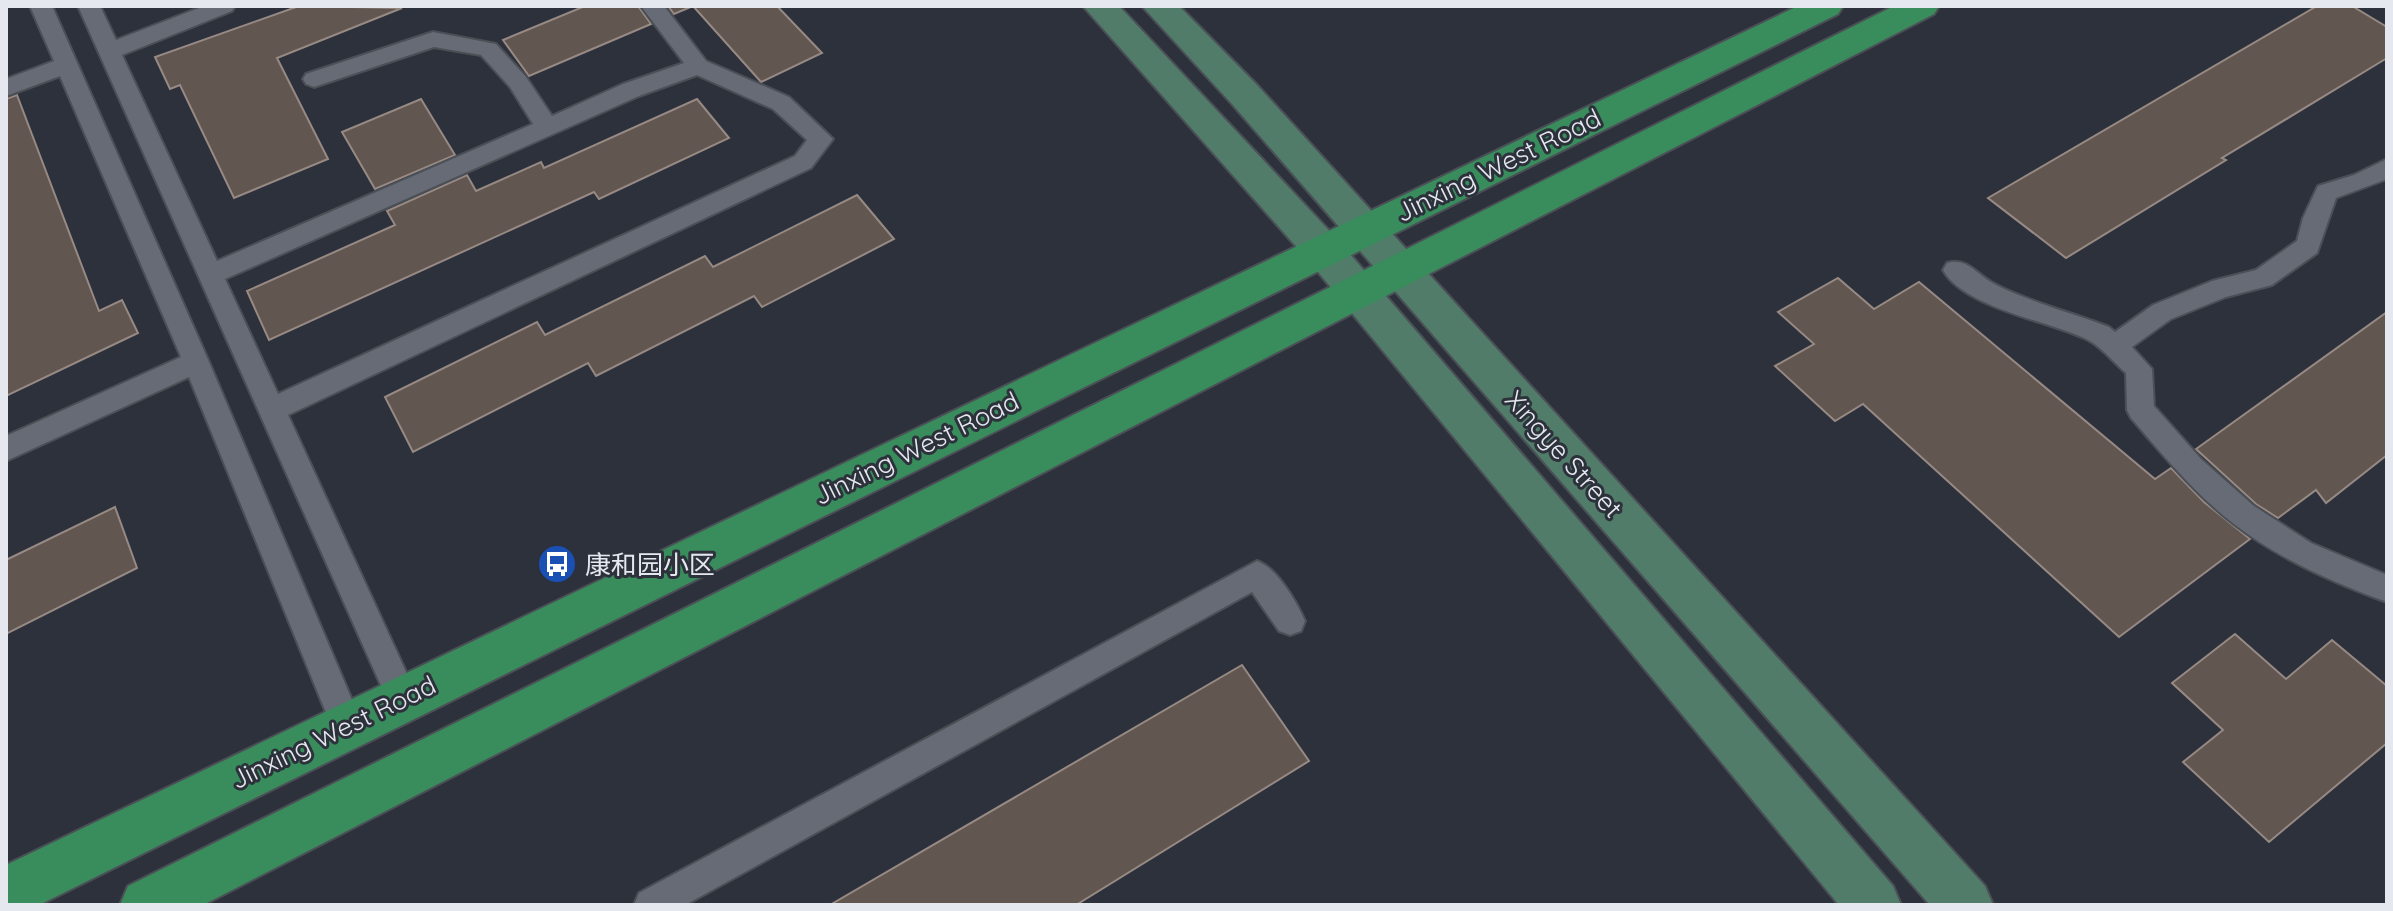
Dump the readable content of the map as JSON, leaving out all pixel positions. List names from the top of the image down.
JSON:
{
  "streets": {
    "main road": ["Jinxing West Road", "Xingye Street"]
  },
  "crossings": [
    ["Jinxing West Road", "Xingye Street"]
  ],
  "places": {
    "bus stop": ["康和园小区"]
  }
}
